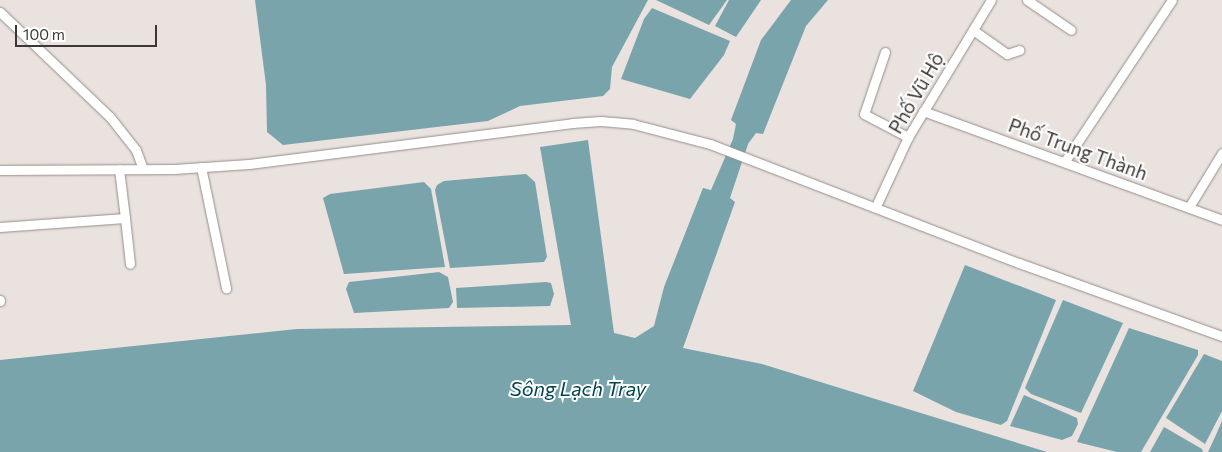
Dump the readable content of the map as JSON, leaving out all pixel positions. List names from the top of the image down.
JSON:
{
  "streets": {
    "street": ["Phố Vũ Hộ", "Phố Trung Thành"]
  },
  "crossings": [
    ["Phố Vũ Hộ", "Phố Trung Thành"]
  ],
  "water": ["Sông Lạch Tray"],
  "scale_bar": "100 m"
}
